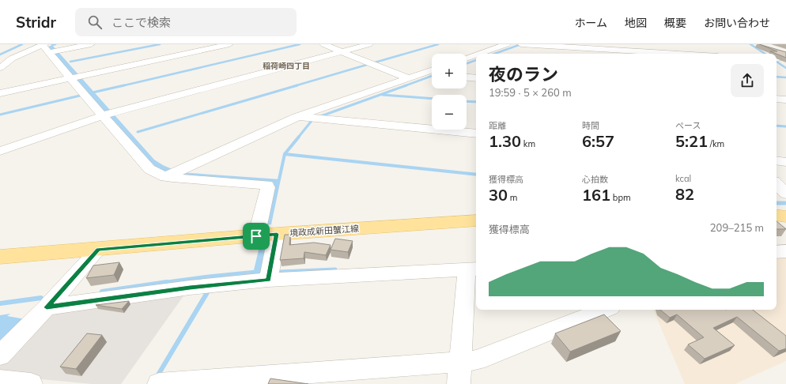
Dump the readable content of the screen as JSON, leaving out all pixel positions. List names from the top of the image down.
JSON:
{
  "streets": {
    "main road": ["境政成新田蟹江線"]
  },
  "districts": ["稲荷崎四丁目"],
  "page": {
    "header": "Stridr",
    "search": "ここで検索",
    "nav": [
      "ホーム",
      "地図",
      "概要",
      "お問い合わせ"
    ],
    "map_buttons": ["+", "−"],
    "heading": ["夜のラン", "19:59 · 5 × 260 m"],
    "stats": [
      ["距離", "1.30 km"],
      ["時間", "6:57"],
      ["ペース", "5:21 /km"],
      ["獲得標高", "30 m"],
      ["心拍数", "161 bpm"],
      ["kcal", "82"]
    ],
    "chart": ["獲得標高", "209–215 m"]
  }
}
